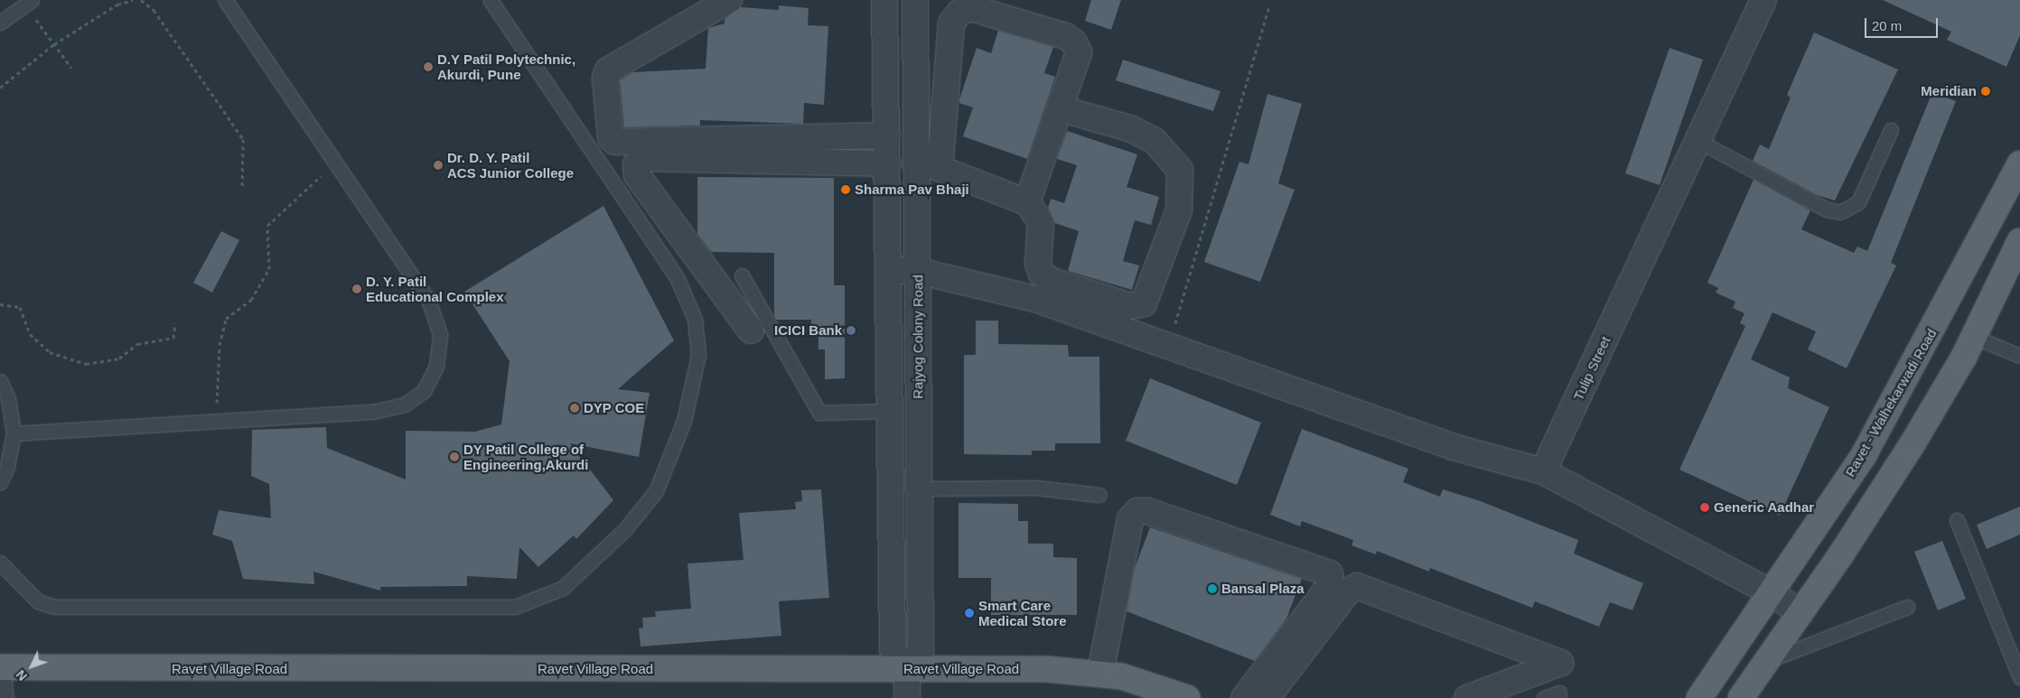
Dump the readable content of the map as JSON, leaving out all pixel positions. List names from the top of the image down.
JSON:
{
  "streets": {
    "main road": ["Ravet - Walhekarwadi Road", "Ravet Village Road"],
    "street": ["Rajyog Colony Road", "Tulip Street"]
  },
  "crossings": [
    ["Rajyog Colony Road", "Ravet Village Road"]
  ],
  "places": [
    "D.Y Patil Polytechnic, Akurdi, Pune",
    "Meridian",
    "Dr. D. Y. Patil ACS Junior College",
    "Sharma Pav Bhaji",
    "D. Y. Patil Educational Complex",
    "ICICI Bank",
    "DYP COE",
    "DY Patil College of Engineering,Akurdi",
    "Generic Aadhar",
    "Bansal Plaza",
    "Smart Care Medical Store"
  ],
  "scale_bar": "20 m",
  "north": "bottom left"
}
